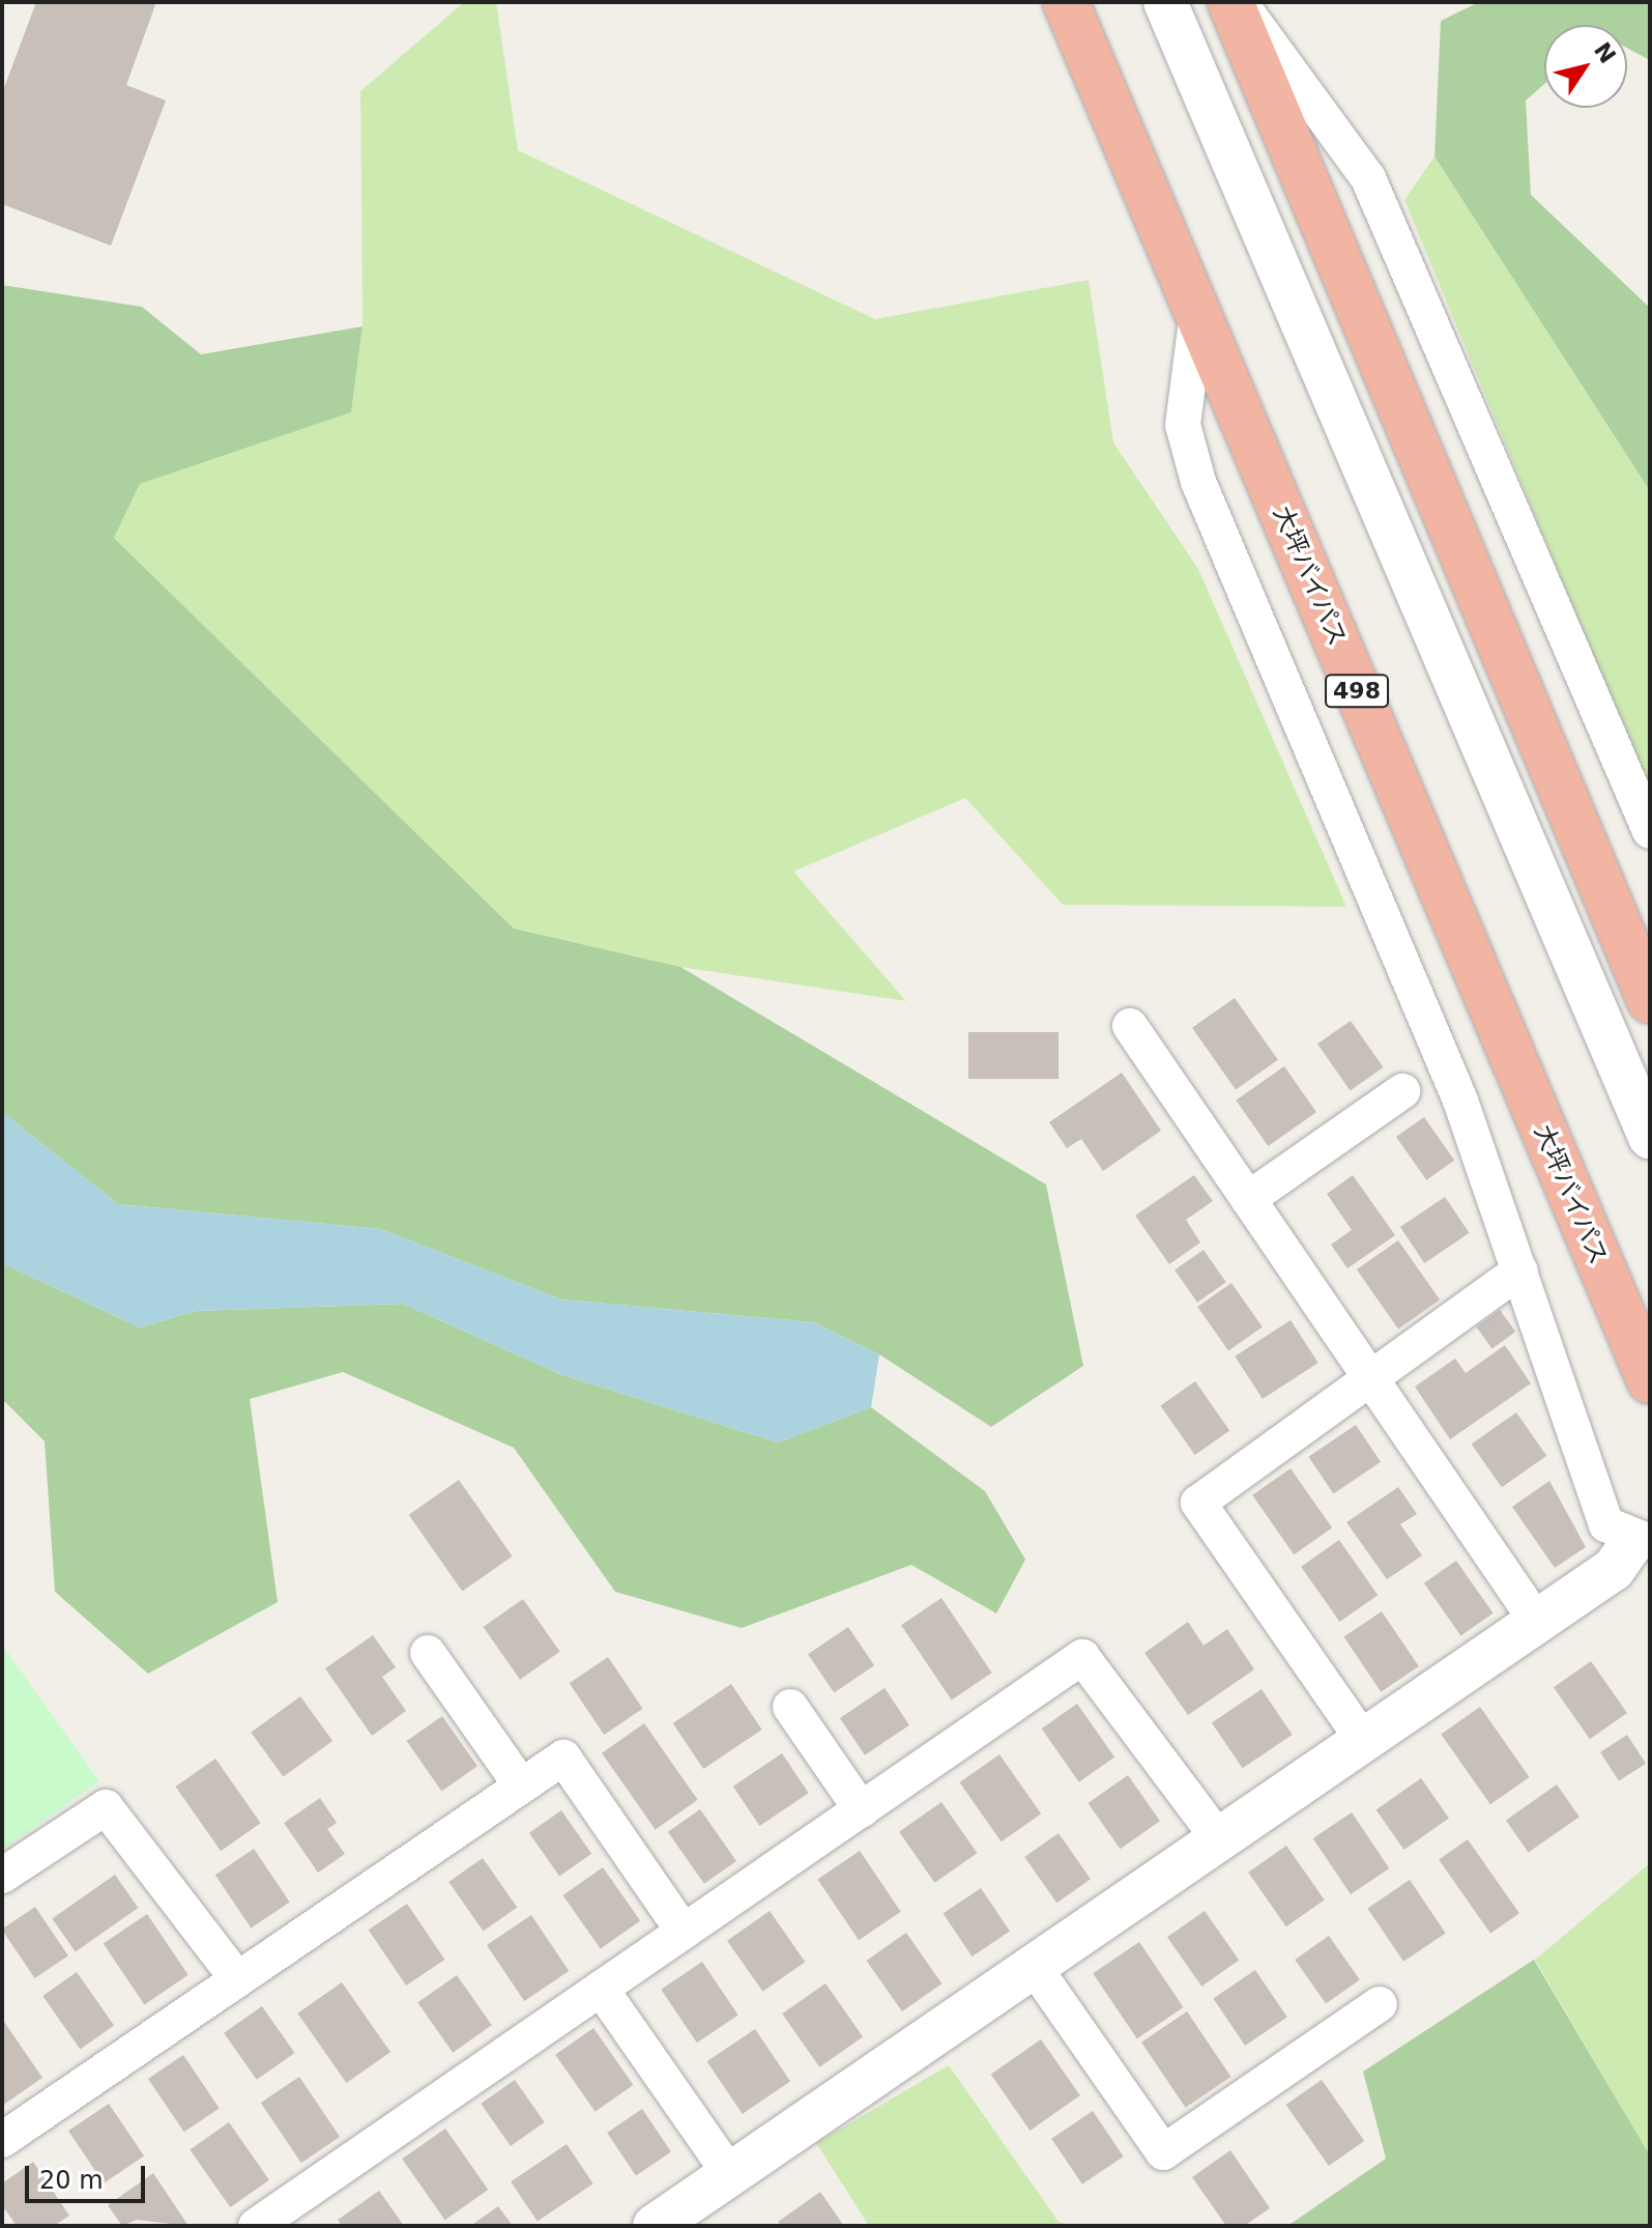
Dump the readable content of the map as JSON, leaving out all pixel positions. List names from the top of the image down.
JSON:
{
  "streets": {
    "highway": ["大坪バイパス", "498"]
  },
  "scale_bar": "20 m",
  "north": "top right"
}
